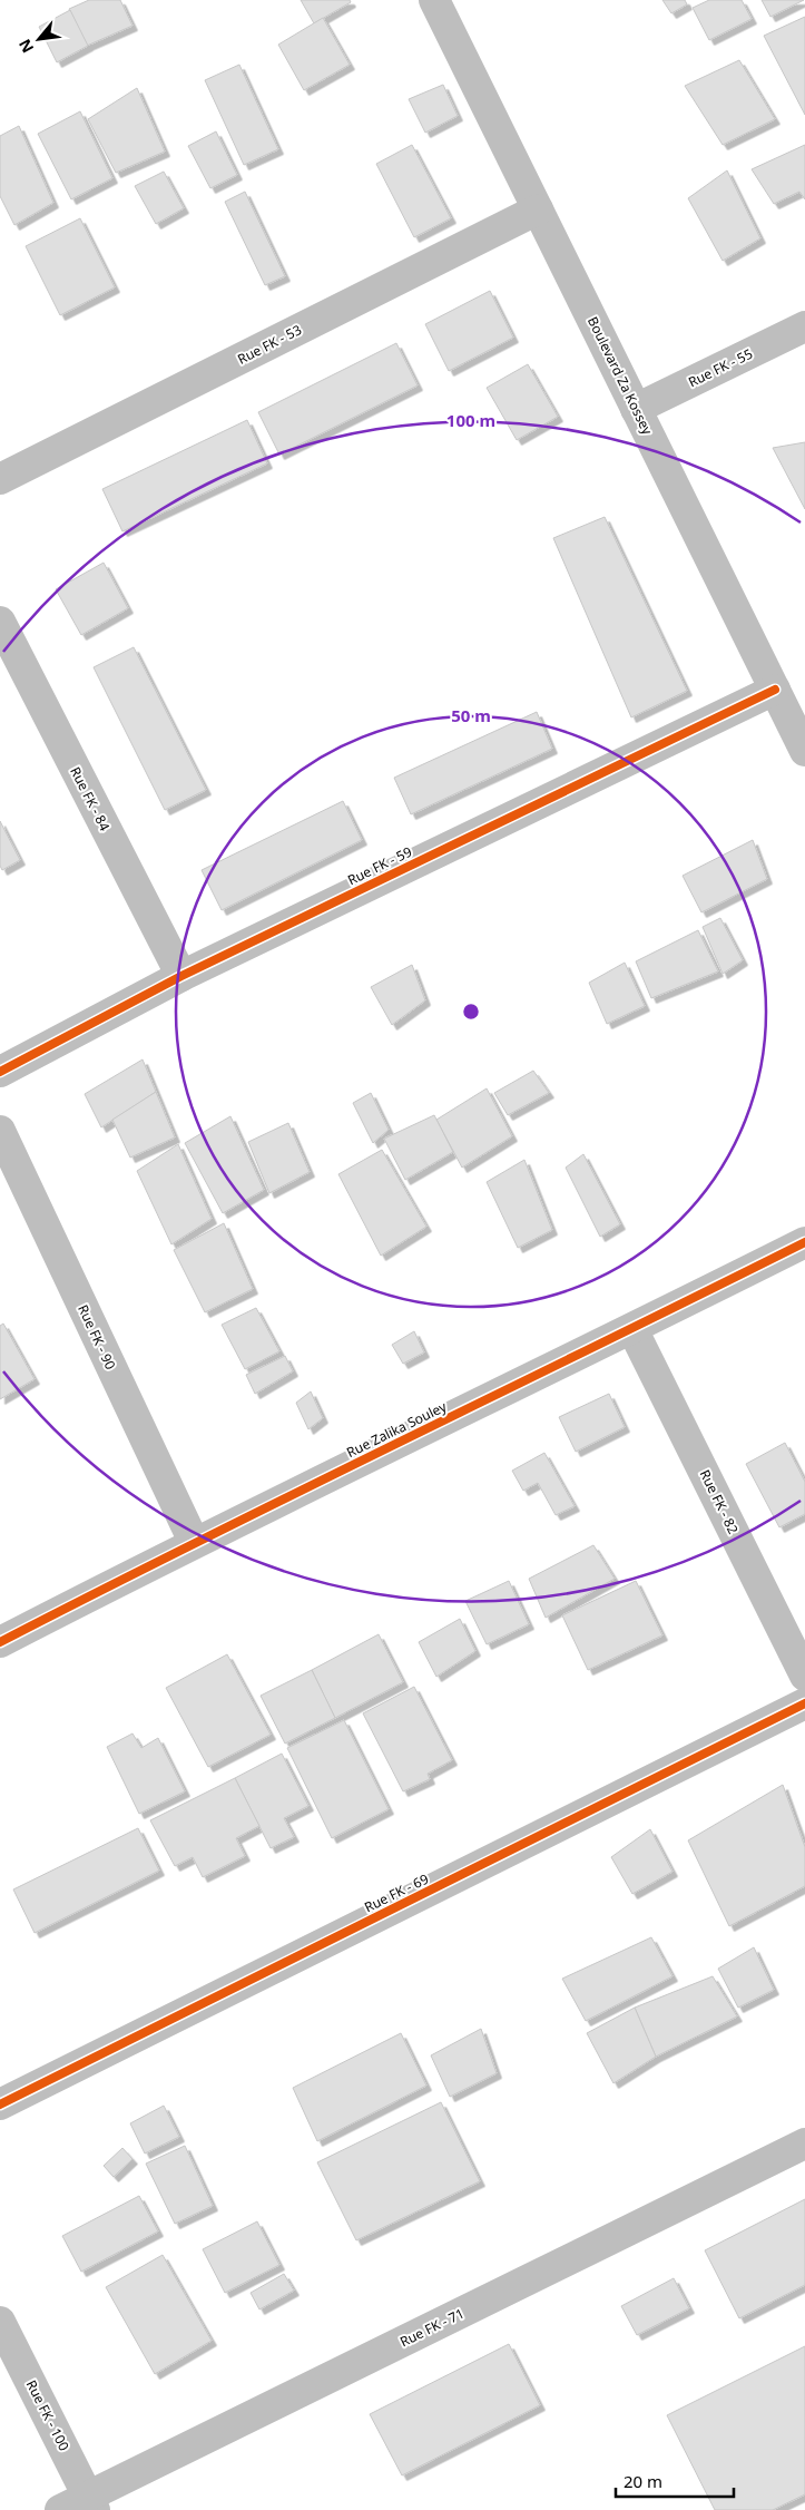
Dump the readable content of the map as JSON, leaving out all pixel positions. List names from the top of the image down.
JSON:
{
  "streets": {
    "street": [
      "Rue FK - 53",
      "Rue FK - 55",
      "Boulevard Za Kossey",
      "Rue FK - 84",
      "Rue FK - 59",
      "Rue FK - 90",
      "Rue Zalika Souley",
      "Rue FK - 82",
      "Rue FK - 69",
      "Rue FK - 71",
      "Rue FK - 100"
    ]
  },
  "crossings": [
    ["Rue FK - 53", "Boulevard Za Kossey"],
    ["Rue FK - 55", "Boulevard Za Kossey"],
    ["Boulevard Za Kossey", "Rue FK - 59"],
    ["Rue FK - 84", "Rue FK - 59"],
    ["Rue FK - 90", "Rue Zalika Souley"],
    ["Rue Zalika Souley", "Rue FK - 82"],
    ["Rue FK - 71", "Rue FK - 100"]
  ],
  "scale_bar": "20 m",
  "north": "bottom left",
  "rings": ["100 m", "50 m"]
}
